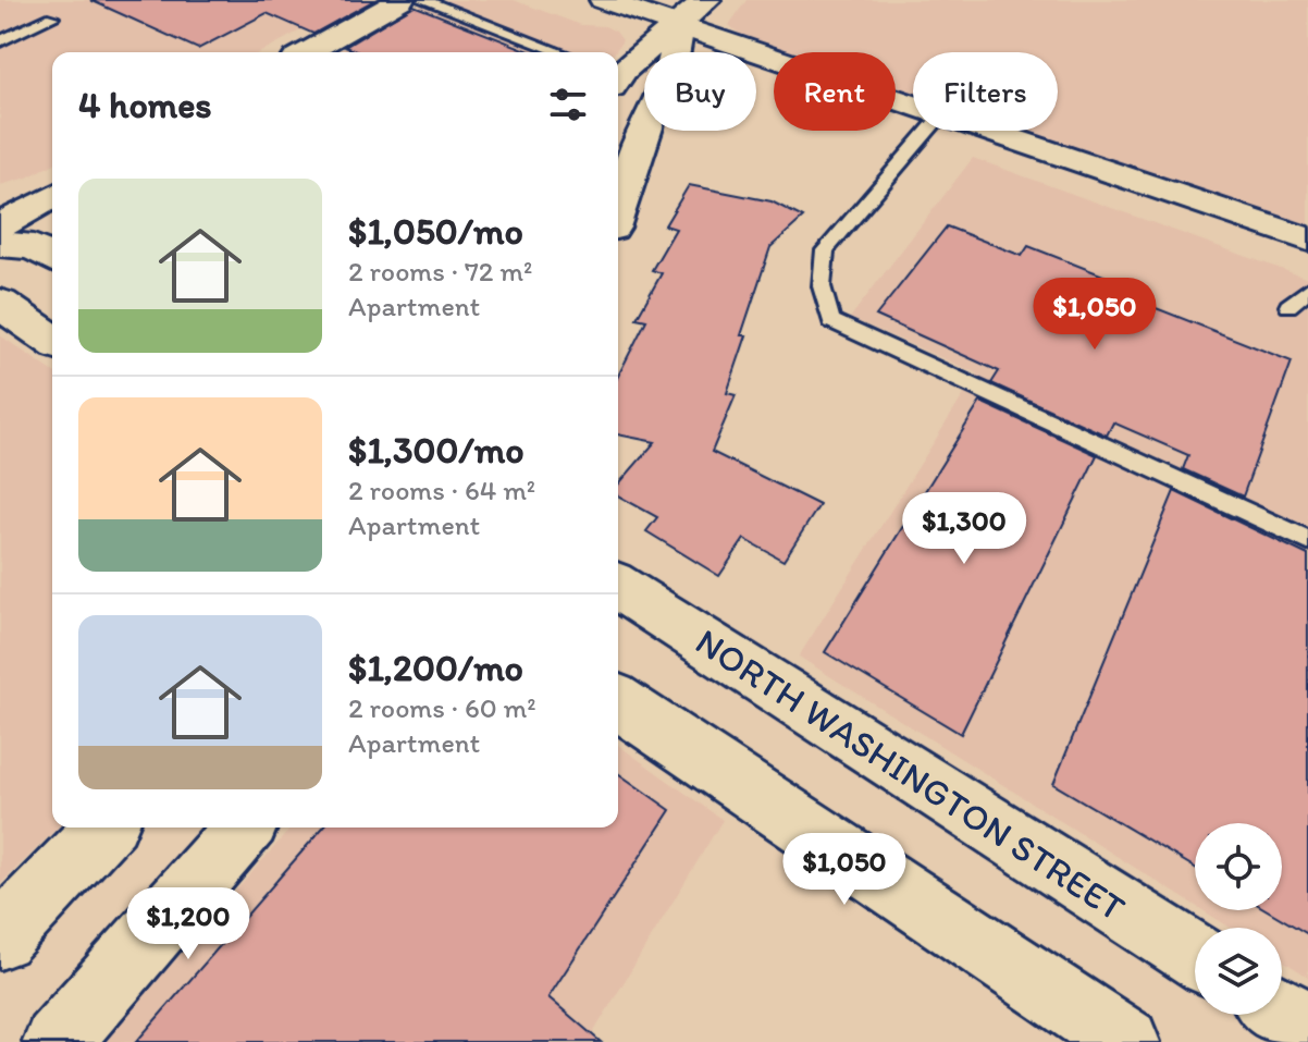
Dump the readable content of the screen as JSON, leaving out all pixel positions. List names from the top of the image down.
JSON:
{
  "streets": {
    "main road": ["NORTH WASHINGTON STREET"]
  },
  "page": {
    "chip": ["Buy", "Rent", "Filters"],
    "heading": "4 homes",
    "list": [
      {
        "name": "$1,050/mo",
        "note": "2 rooms · 72 m² · Apartment"
      },
      {
        "name": "$1,300/mo",
        "note": "2 rooms · 64 m² · Apartment"
      },
      {
        "name": "$1,200/mo",
        "note": "2 rooms · 60 m² · Apartment"
      }
    ],
    "price": [
      "$1,050",
      "$1,300",
      "$1,050",
      "$1,200"
    ]
  }
}
